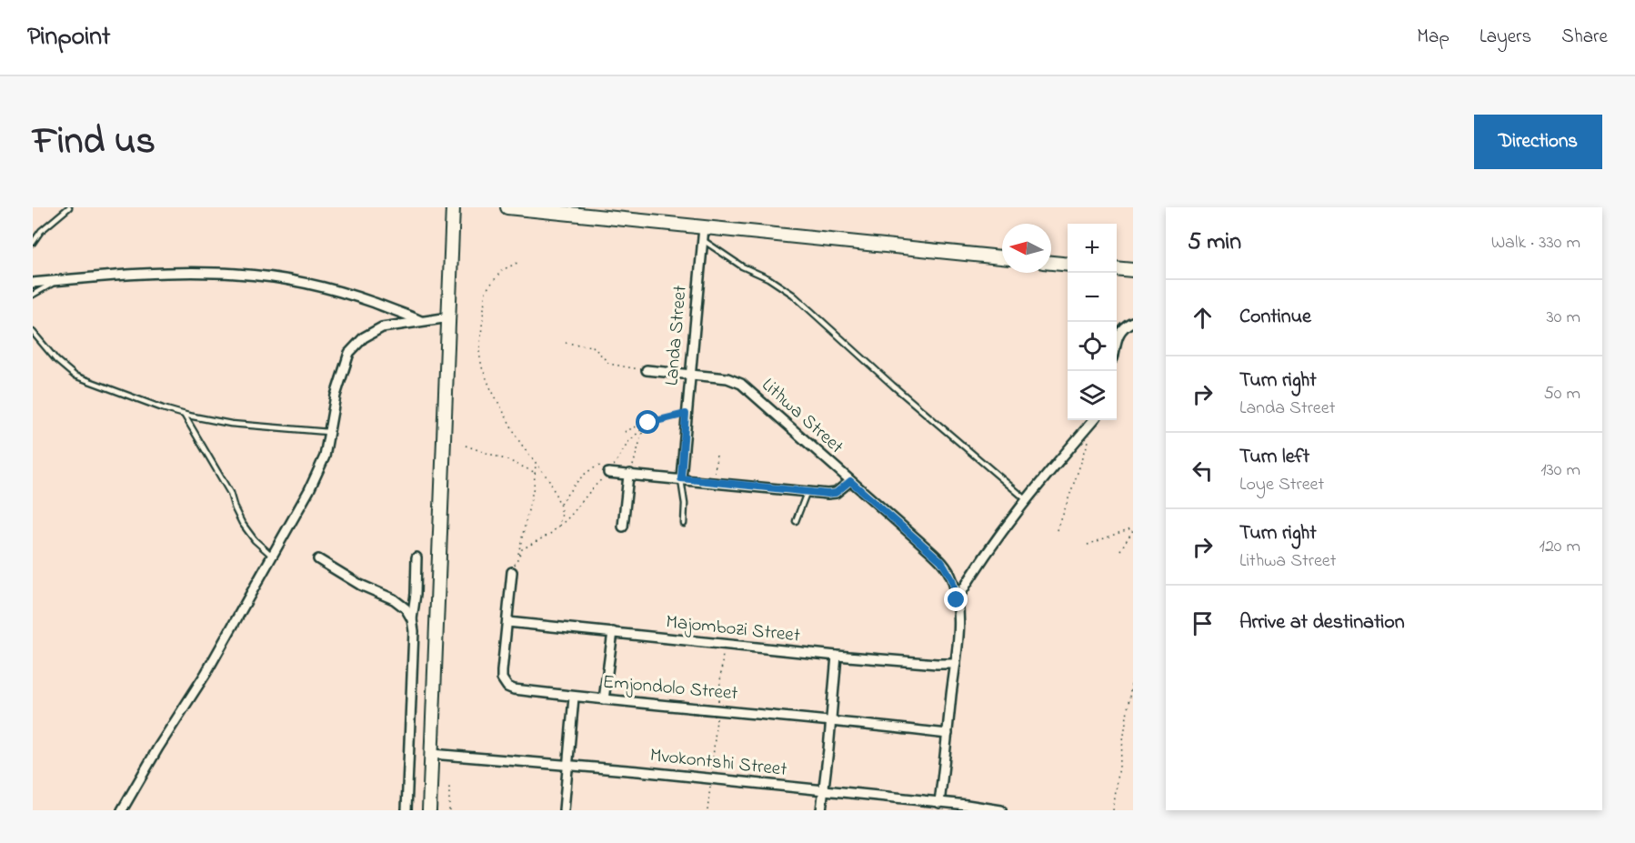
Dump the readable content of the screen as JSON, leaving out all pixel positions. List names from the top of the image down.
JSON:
{
  "streets": {
    "street": [
      "Landa Street",
      "Lithwa Street",
      "Majombozi Street",
      "Emjondolo Street",
      "Mvokontshi Street"
    ]
  },
  "crossings": [
    ["Landa Street", "Lithwa Street"],
    ["Lithwa Street", "Majombozi Street"],
    ["Lithwa Street", "Emjondolo Street"],
    ["Lithwa Street", "Mvokontshi Street"],
    ["Majombozi Street", "Emjondolo Street"]
  ],
  "north": "left",
  "page": {
    "header": "Pinpoint",
    "nav": ["Map", "Layers", "Share"],
    "title": "Find us",
    "buttons": "Directions",
    "heading": ["5 min", "Walk · 330 m"],
    "map_buttons": ["+", "−"],
    "list": [
      ["Continue", "30 m"],
      ["Turn right", "Landa Street", "50 m"],
      ["Turn left", "Loye Street", "130 m"],
      ["Turn right", "Lithwa Street", "120 m"],
      "Arrive at destination"
    ]
  }
}
